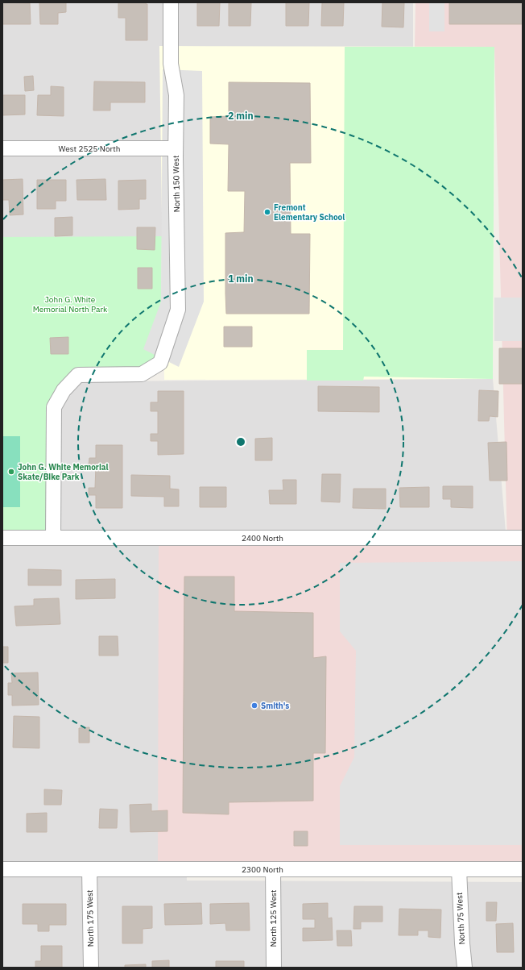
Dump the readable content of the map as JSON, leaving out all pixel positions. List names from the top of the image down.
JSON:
{
  "streets": {
    "street": [
      "West 2525 North",
      "North 150 West",
      "2400 North",
      "2300 North",
      "North 175 West",
      "North 125 West",
      "North 75 West"
    ]
  },
  "crossings": [
    ["West 2525 North", "North 150 West"],
    ["North 150 West", "2400 North"],
    ["2300 North", "North 175 West"],
    ["2300 North", "North 125 West"],
    ["2300 North", "North 75 West"]
  ],
  "parks": ["John G. White Memorial North Park"],
  "places": ["Fremont Elementary School", "John G. White Memorial Skate/Bike Park", "Smith's"],
  "rings": ["2 min", "1 min"]
}
